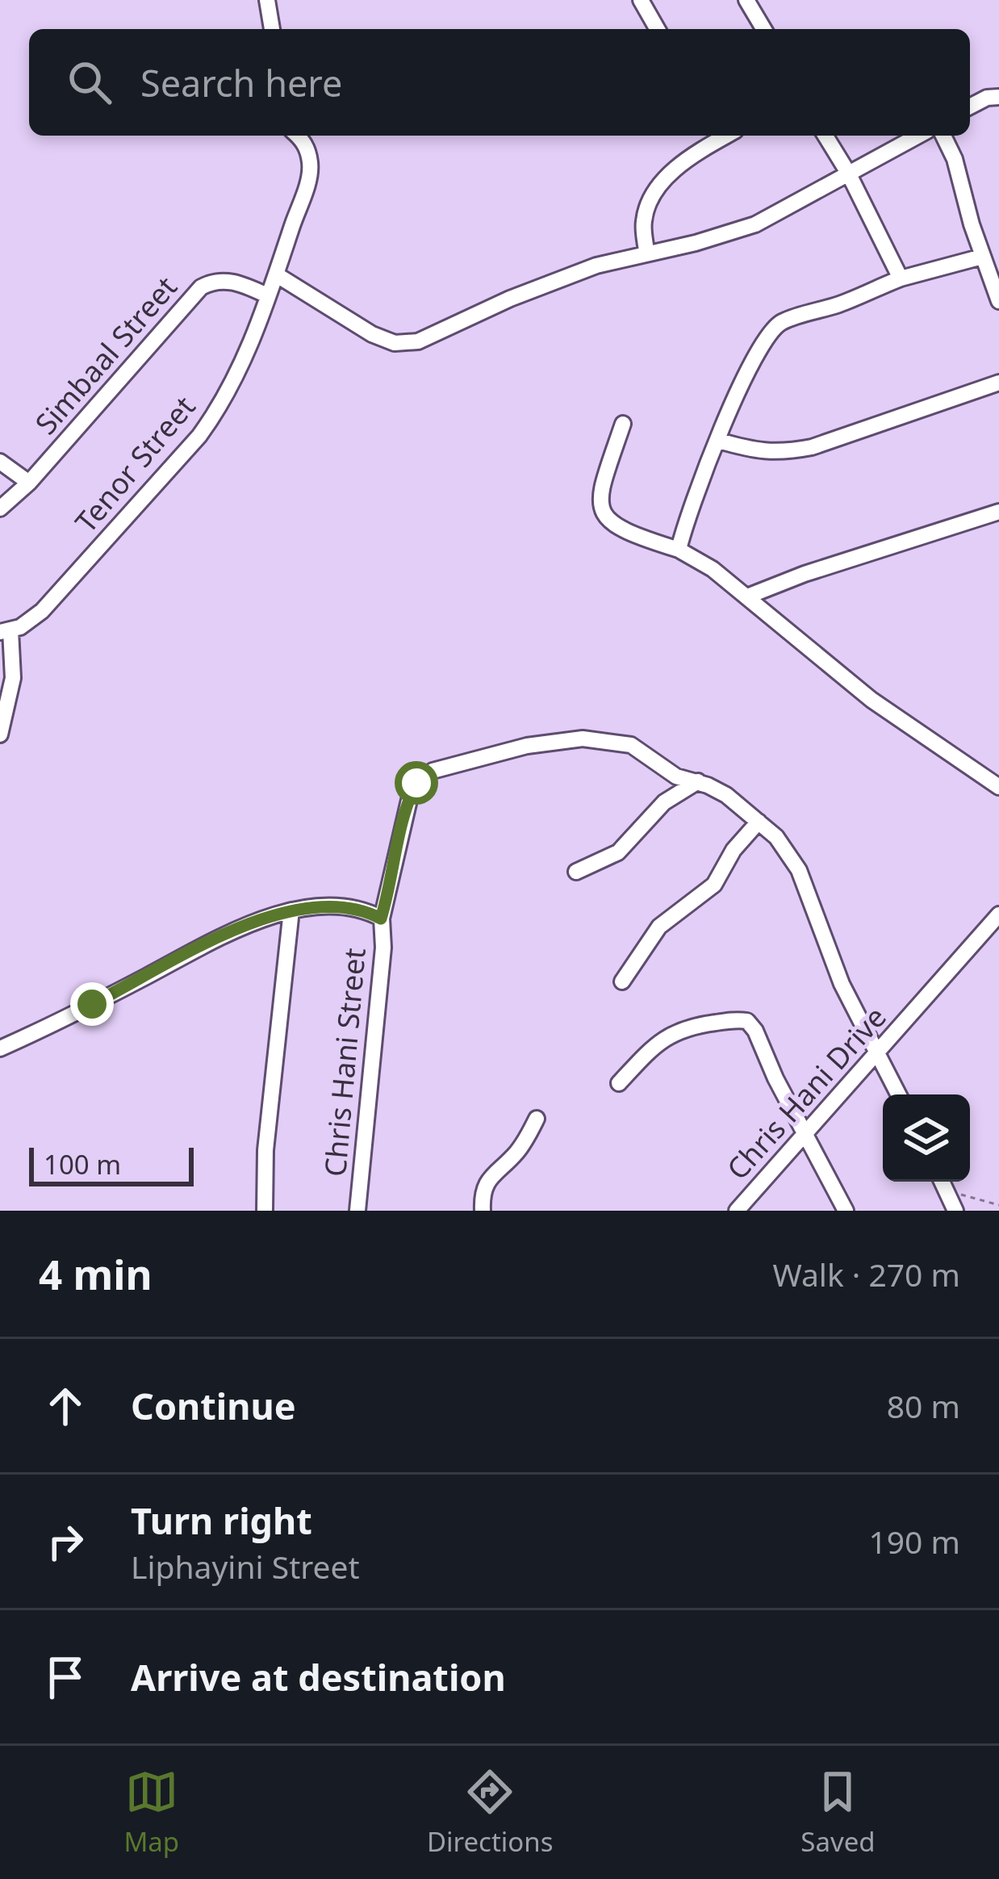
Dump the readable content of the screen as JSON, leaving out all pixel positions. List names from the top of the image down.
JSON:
{
  "streets": {
    "street": [
      "Simbaal Street",
      "Tenor Street",
      "Chris Hani Street",
      "Chris Hani Drive"
    ]
  },
  "crossings": [
    ["Simbaal Street", "Tenor Street"],
    ["Chris Hani Street", "Chris Hani Drive"]
  ],
  "scale_bar": "100 m",
  "page": {
    "search": "Search here",
    "scale": "100 m",
    "heading": ["4 min", "Walk · 270 m"],
    "list": [
      ["Continue", "80 m"],
      ["Turn right", "Liphayini Street", "190 m"],
      "Arrive at destination"
    ],
    "nav": ["Map", "Directions", "Saved"]
  }
}
